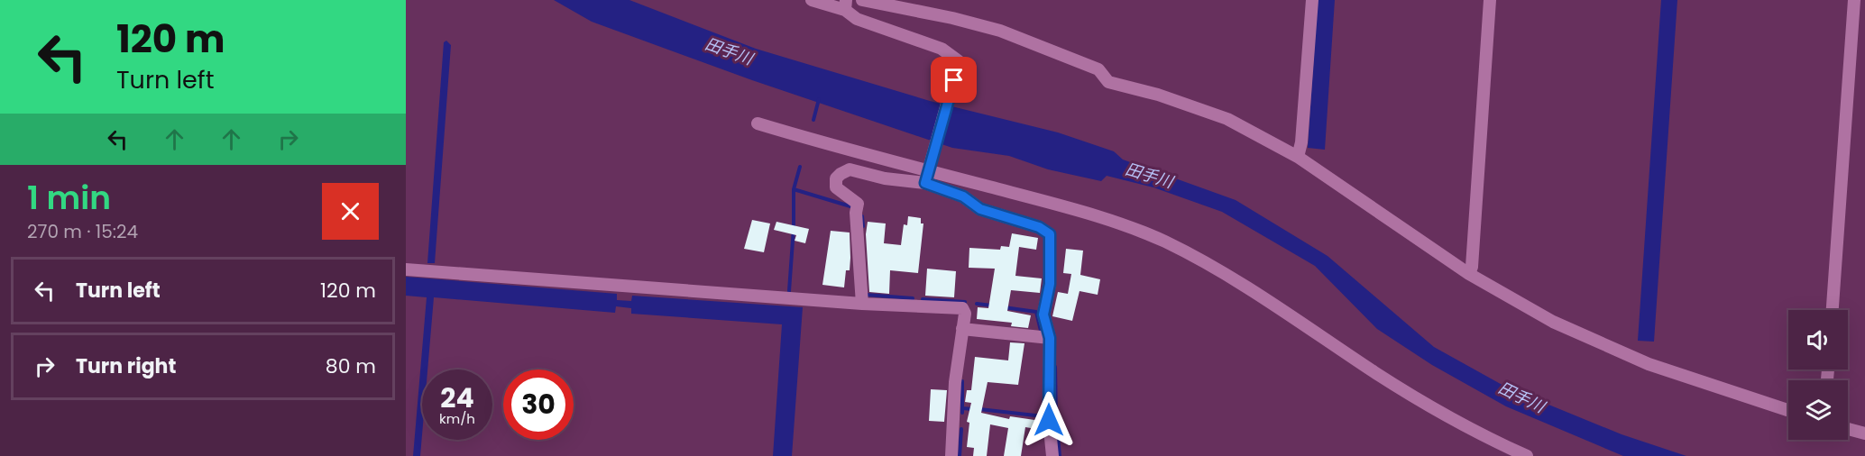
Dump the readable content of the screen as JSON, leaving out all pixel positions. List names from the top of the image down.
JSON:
{
  "water": ["田手川"],
  "page": {
    "turn": ["120 m", "Turn left"],
    "heading": ["1 min", "270 m · 15:24"],
    "list": [
      {
        "name": "Turn left",
        "value": "120 m"
      },
      {
        "name": "Turn right",
        "value": "80 m"
      }
    ],
    "speed": "24 km/h",
    "limit": "30"
  }
}
